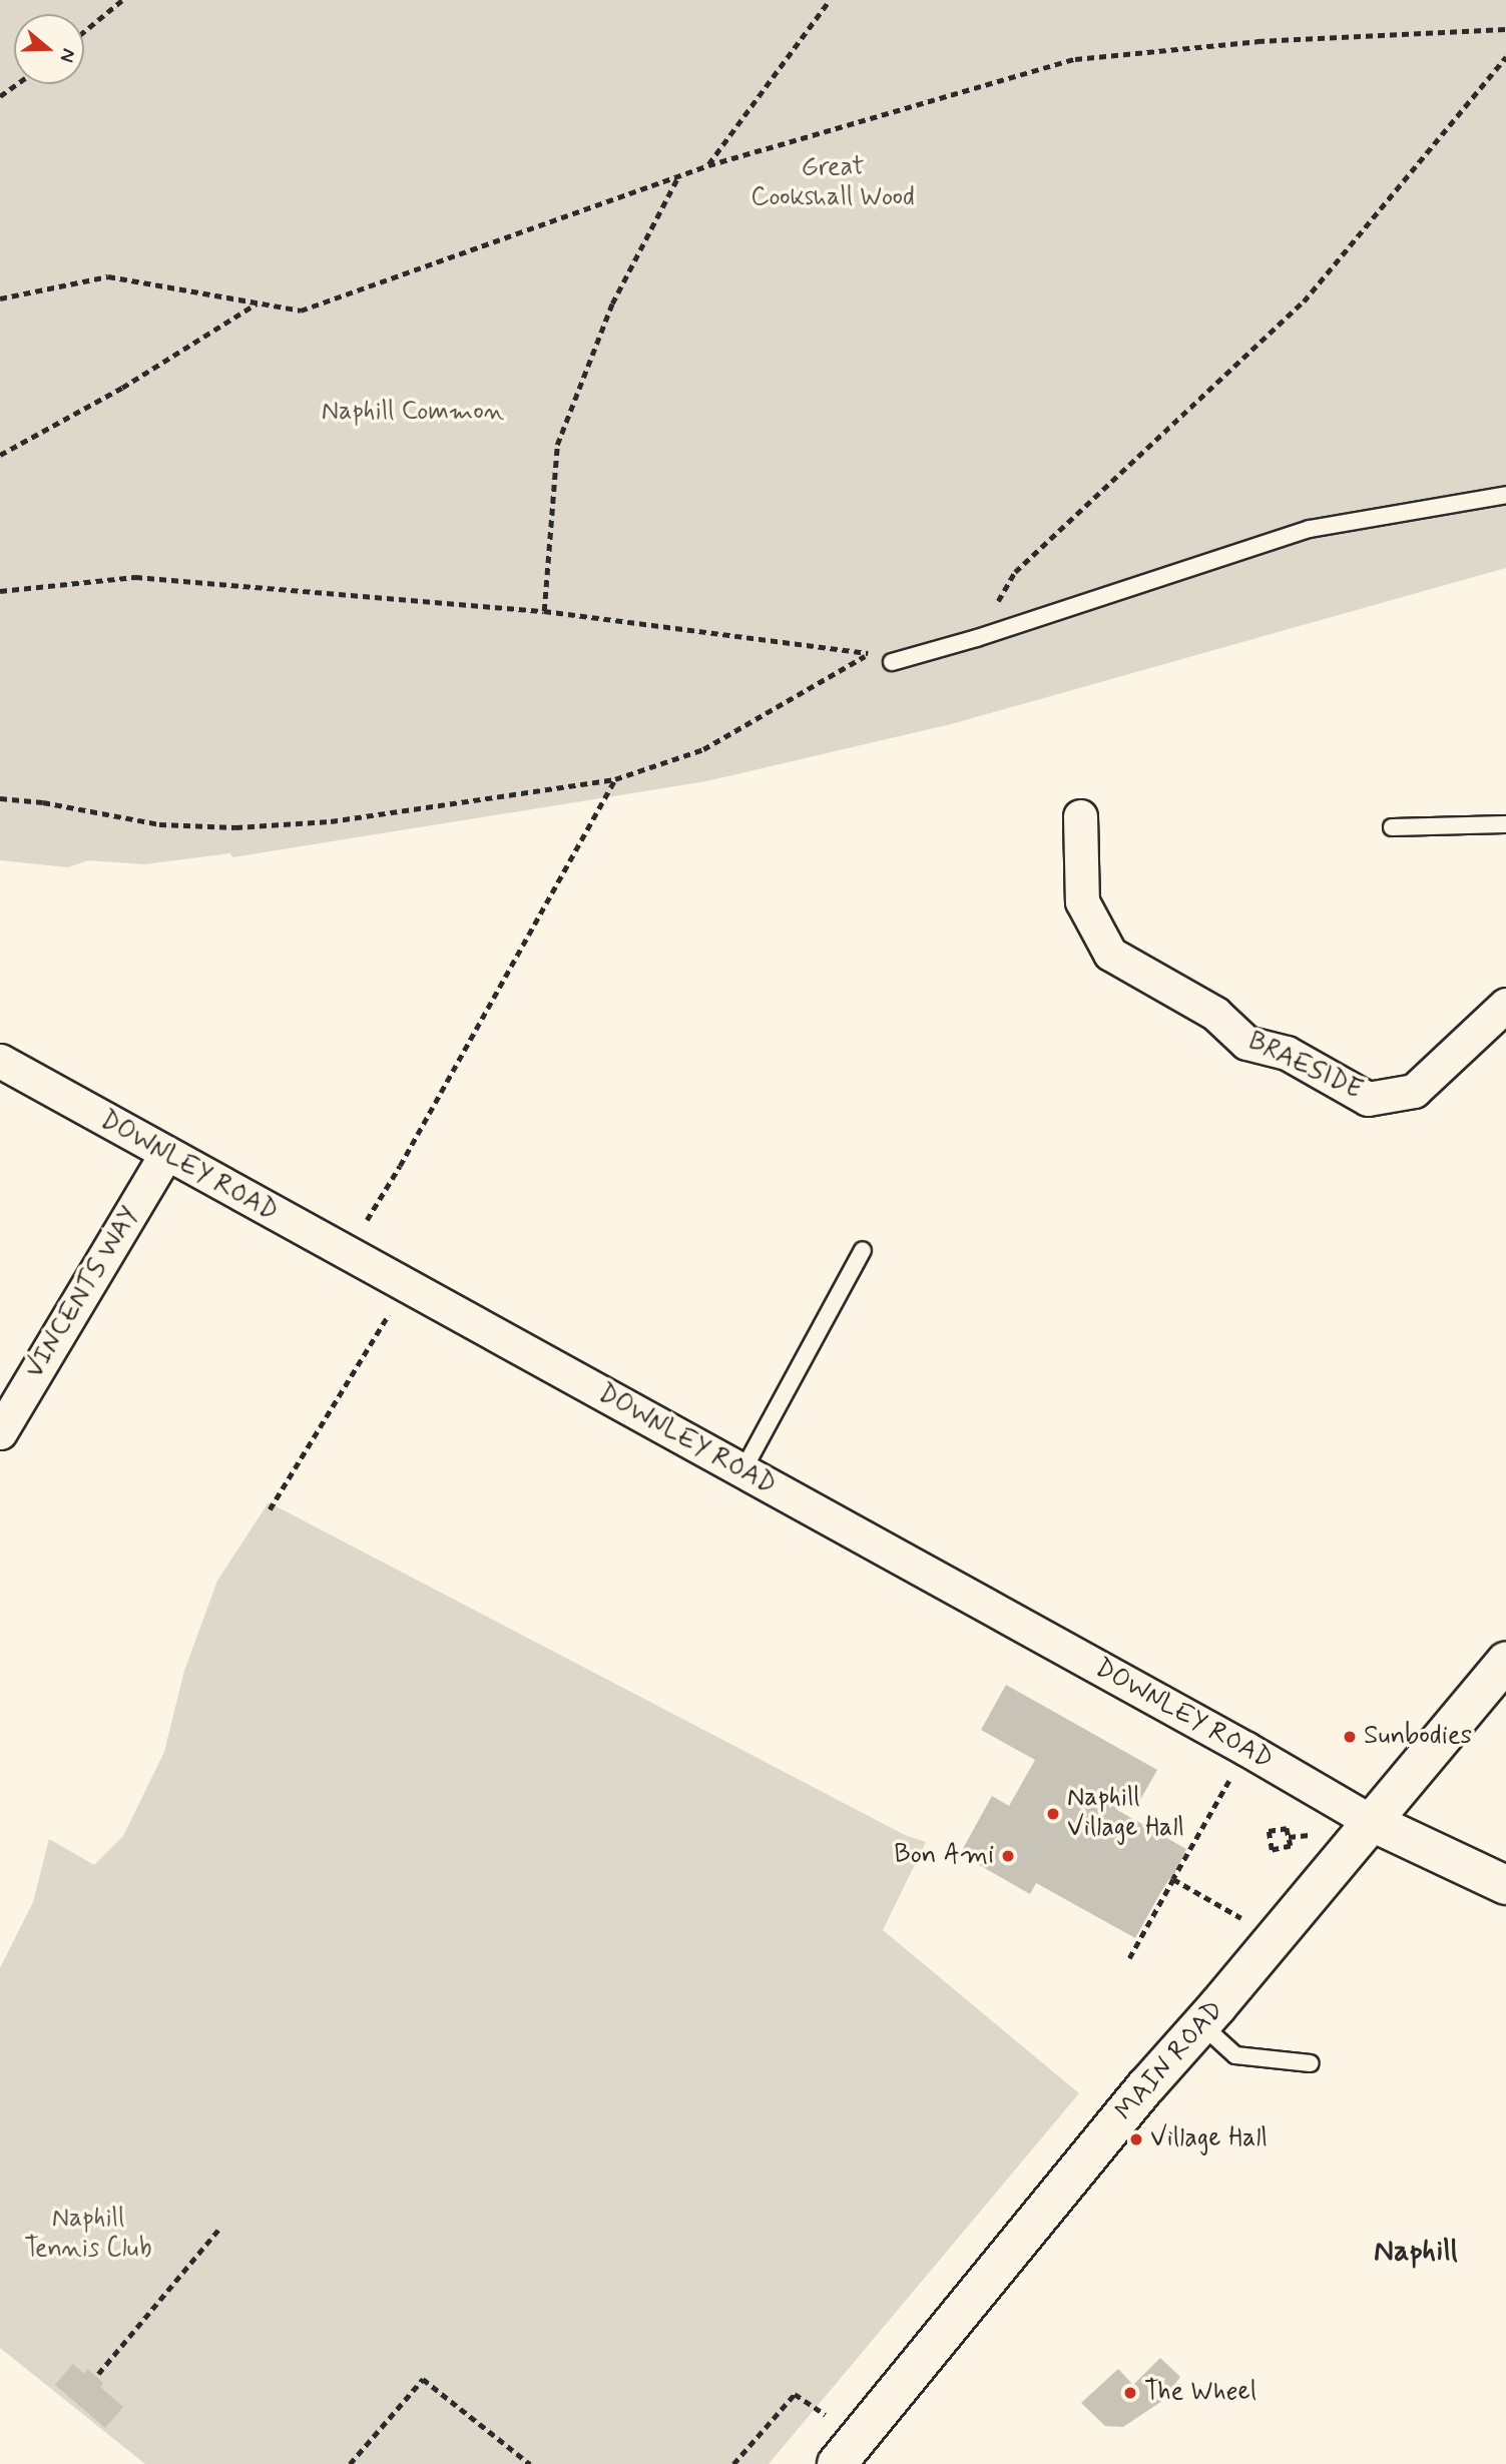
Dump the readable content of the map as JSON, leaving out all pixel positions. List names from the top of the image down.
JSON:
{
  "streets": {
    "street": [
      "BRAESIDE",
      "DOWNLEY ROAD",
      "VINCENTS WAY",
      "MAIN ROAD"
    ]
  },
  "crossings": [
    ["DOWNLEY ROAD", "VINCENTS WAY"],
    ["DOWNLEY ROAD", "MAIN ROAD"]
  ],
  "districts": ["Naphill"],
  "parks": ["Great Cookshall Wood", "Naphill Common", "Naphill Tennis Club"],
  "places": [
    "Sunbodies",
    "Naphill Village Hall",
    "Bon Ami",
    "Village Hall",
    "The Wheel"
  ],
  "north": "right"
}
